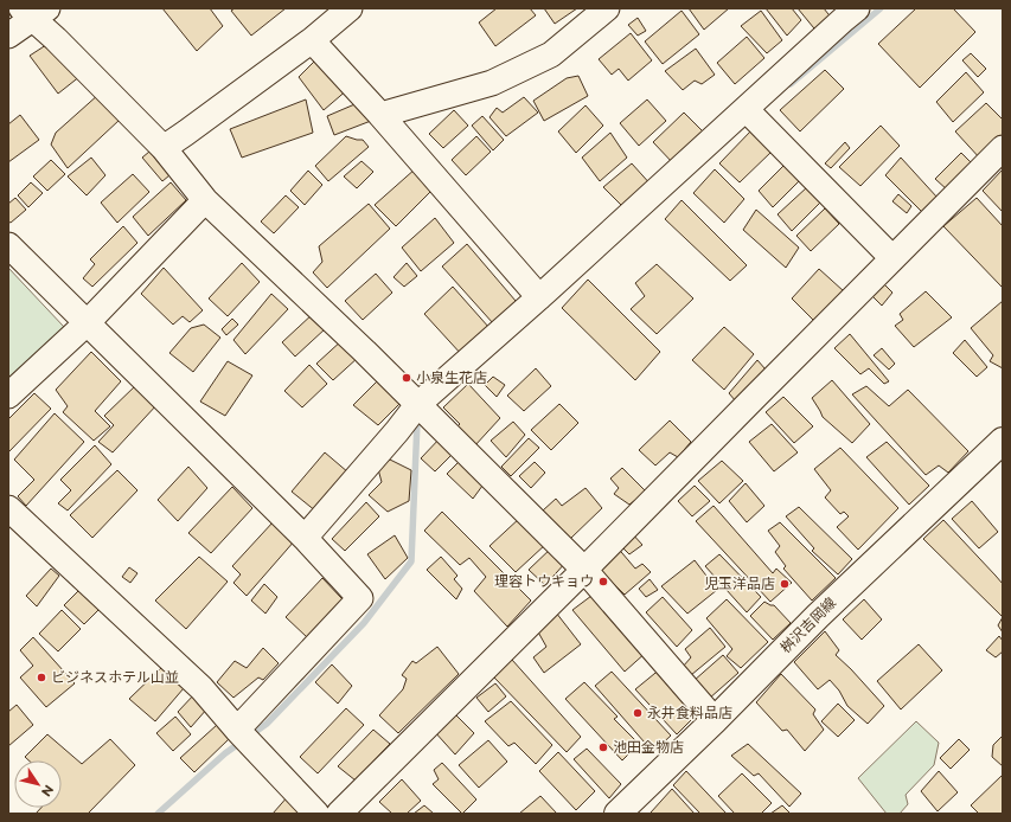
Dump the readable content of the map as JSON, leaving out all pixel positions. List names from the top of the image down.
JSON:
{
  "streets": {
    "main road": ["桝沢吉岡線"]
  },
  "places": [
    "小泉生花店",
    "理容トウキョウ",
    "児玉洋品店",
    "ビジネスホテル山並",
    "永井食料品店",
    "池田金物店"
  ],
  "north": "bottom right"
}
